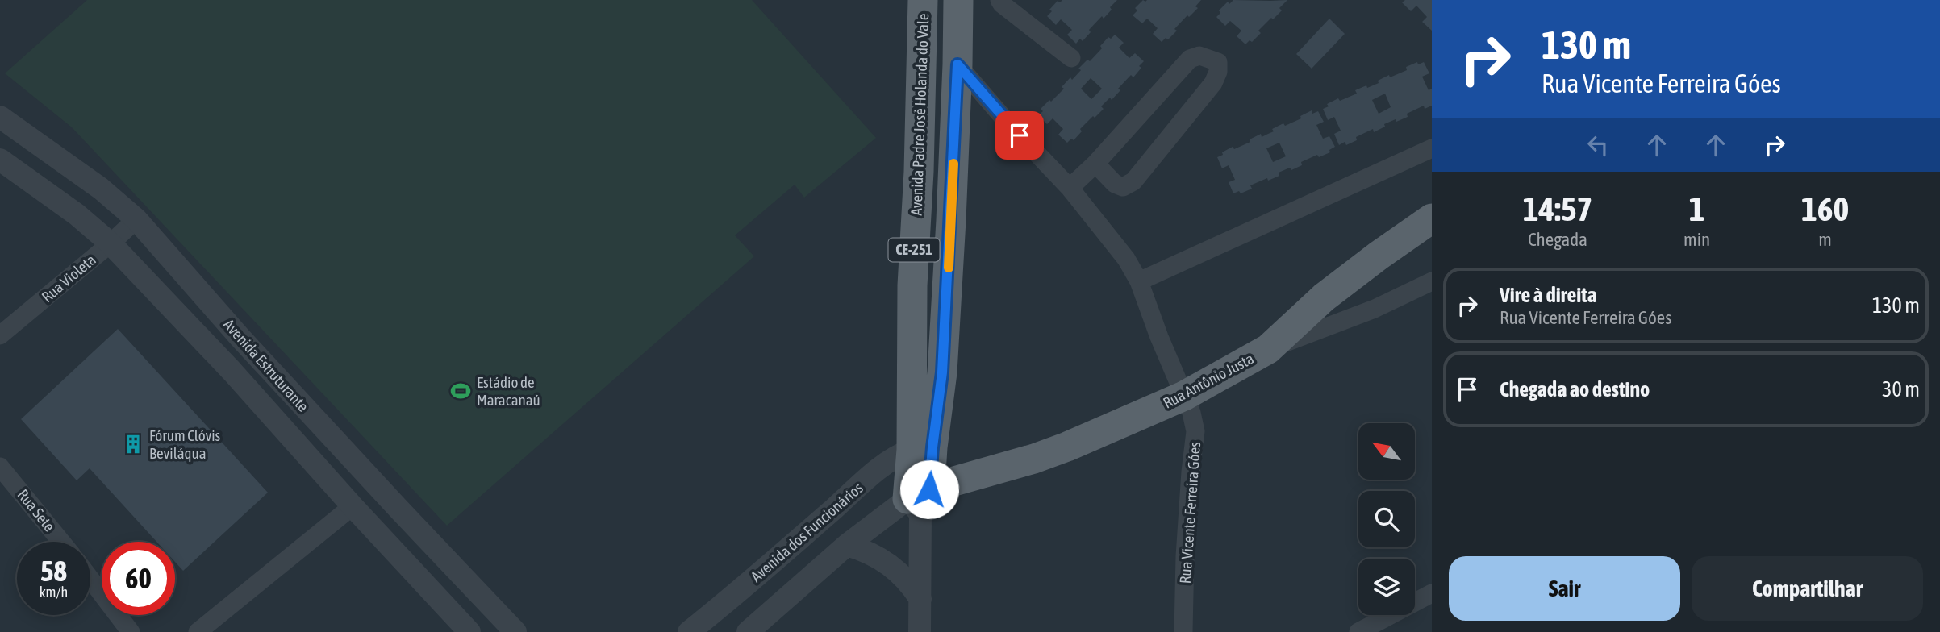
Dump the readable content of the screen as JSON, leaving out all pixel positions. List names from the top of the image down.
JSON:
{
  "streets": {
    "main road": ["Avenida Padre José Holanda do Vale", "CE-251", "Rua Antônio Justa"],
    "street": [
      "Rua Violeta",
      "Avenida Estruturante",
      "Rua Sete",
      "Rua Vicente Ferreira Góes",
      "Avenida dos Funcionários"
    ]
  },
  "crossings": [
    ["Avenida Padre José Holanda do Vale", "CE-251"],
    ["Avenida Padre José Holanda do Vale", "Rua Antônio Justa"],
    ["Avenida Padre José Holanda do Vale", "Rua Vicente Ferreira Góes"],
    ["Avenida Padre José Holanda do Vale", "Avenida dos Funcionários"],
    ["CE-251", "Rua Antônio Justa"],
    ["Rua Violeta", "Avenida Estruturante"],
    ["Rua Antônio Justa", "Rua Vicente Ferreira Góes"]
  ],
  "places": {
    "sports": ["Estádio de Maracanaú"],
    "building": ["Fórum Clóvis Beviláqua"]
  },
  "north": "top left",
  "page": {
    "turn": ["130 m", "Rua Vicente Ferreira Góes"],
    "eta": [
      "14:57",
      "Chegada",
      "1",
      "min",
      "160",
      "m"
    ],
    "list": [
      {
        "name": "Vire à direita",
        "note": "Rua Vicente Ferreira Góes",
        "value": "130 m"
      },
      {
        "name": "Chegada ao destino",
        "value": "30 m"
      }
    ],
    "speed": "58 km/h",
    "limit": "60",
    "buttons": ["Sair", "Compartilhar"]
  }
}
